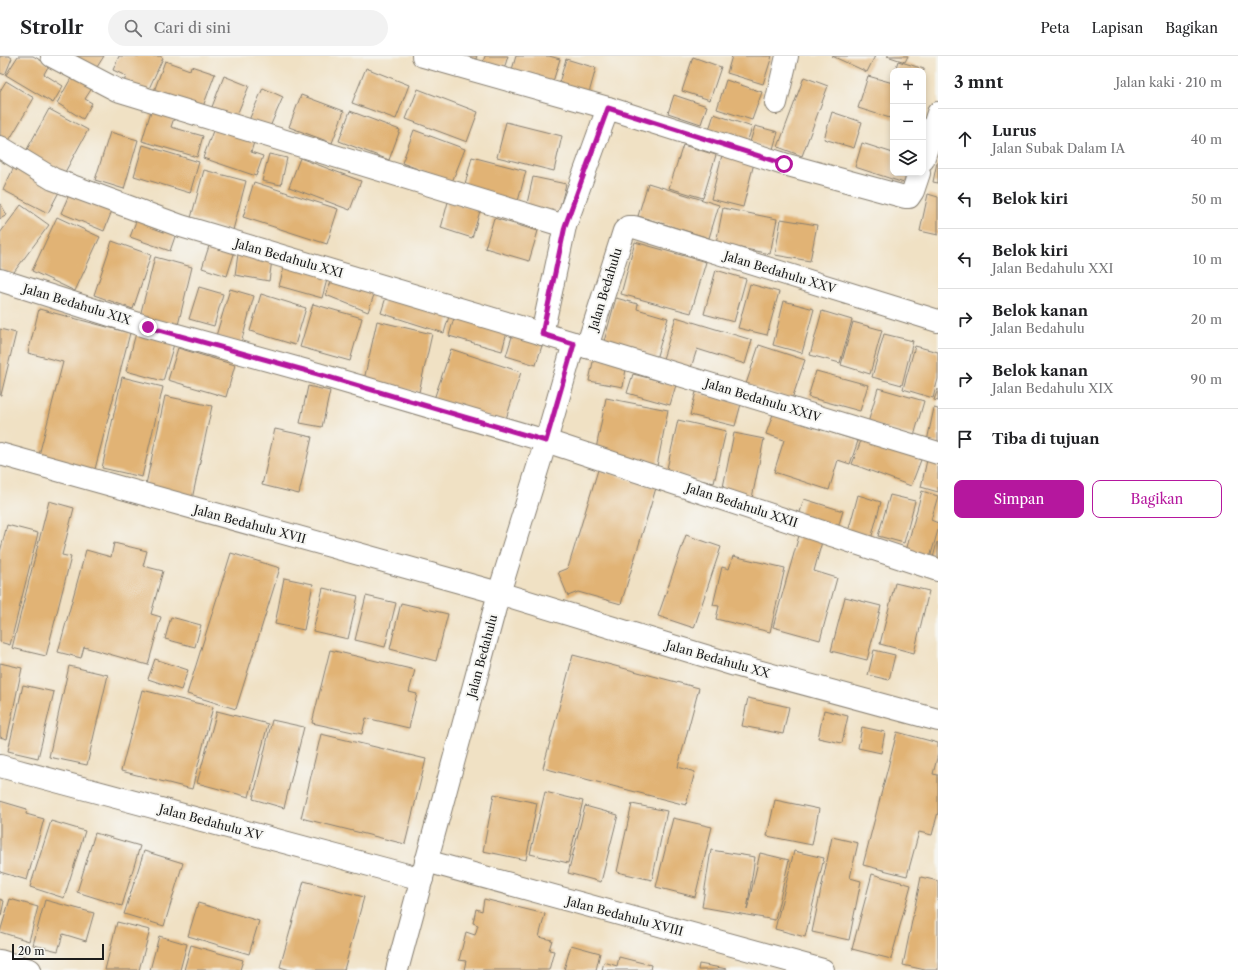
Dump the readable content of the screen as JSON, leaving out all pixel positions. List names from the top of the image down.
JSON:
{
  "streets": {
    "street": [
      "Jalan Bedahulu XXI",
      "Jalan Bedahulu XXV",
      "Jalan Bedahulu",
      "Jalan Bedahulu XIX",
      "Jalan Bedahulu XXIV",
      "Jalan Bedahulu XXII",
      "Jalan Bedahulu XVII",
      "Jalan Bedahulu XX",
      "Jalan Bedahulu XV",
      "Jalan Bedahulu XVIII"
    ]
  },
  "crossings": [
    ["Jalan Bedahulu XXI", "Jalan Bedahulu"],
    ["Jalan Bedahulu XXI", "Jalan Bedahulu XXIV"],
    ["Jalan Bedahulu XXV", "Jalan Bedahulu"],
    ["Jalan Bedahulu", "Jalan Bedahulu XIX"],
    ["Jalan Bedahulu", "Jalan Bedahulu XXIV"],
    ["Jalan Bedahulu", "Jalan Bedahulu XXII"],
    ["Jalan Bedahulu", "Jalan Bedahulu XVII"],
    ["Jalan Bedahulu", "Jalan Bedahulu XX"],
    ["Jalan Bedahulu", "Jalan Bedahulu XV"],
    ["Jalan Bedahulu", "Jalan Bedahulu XVIII"],
    ["Jalan Bedahulu XIX", "Jalan Bedahulu XXII"],
    ["Jalan Bedahulu XVII", "Jalan Bedahulu XX"],
    ["Jalan Bedahulu XV", "Jalan Bedahulu XVIII"]
  ],
  "scale_bar": "20 m",
  "page": {
    "header": "Strollr",
    "search": "Cari di sini",
    "nav": ["Peta", "Lapisan", "Bagikan"],
    "heading": ["3 mnt", "Jalan kaki · 210 m"],
    "map_buttons": ["+", "−"],
    "list": [
      ["Lurus", "Jalan Subak Dalam IA", "40 m"],
      ["Belok kiri", "50 m"],
      ["Belok kiri", "Jalan Bedahulu XXI", "10 m"],
      ["Belok kanan", "Jalan Bedahulu", "20 m"],
      ["Belok kanan", "Jalan Bedahulu XIX", "90 m"],
      "Tiba di tujuan"
    ],
    "buttons": ["Simpan", "Bagikan"],
    "scale": "20 m"
  }
}
